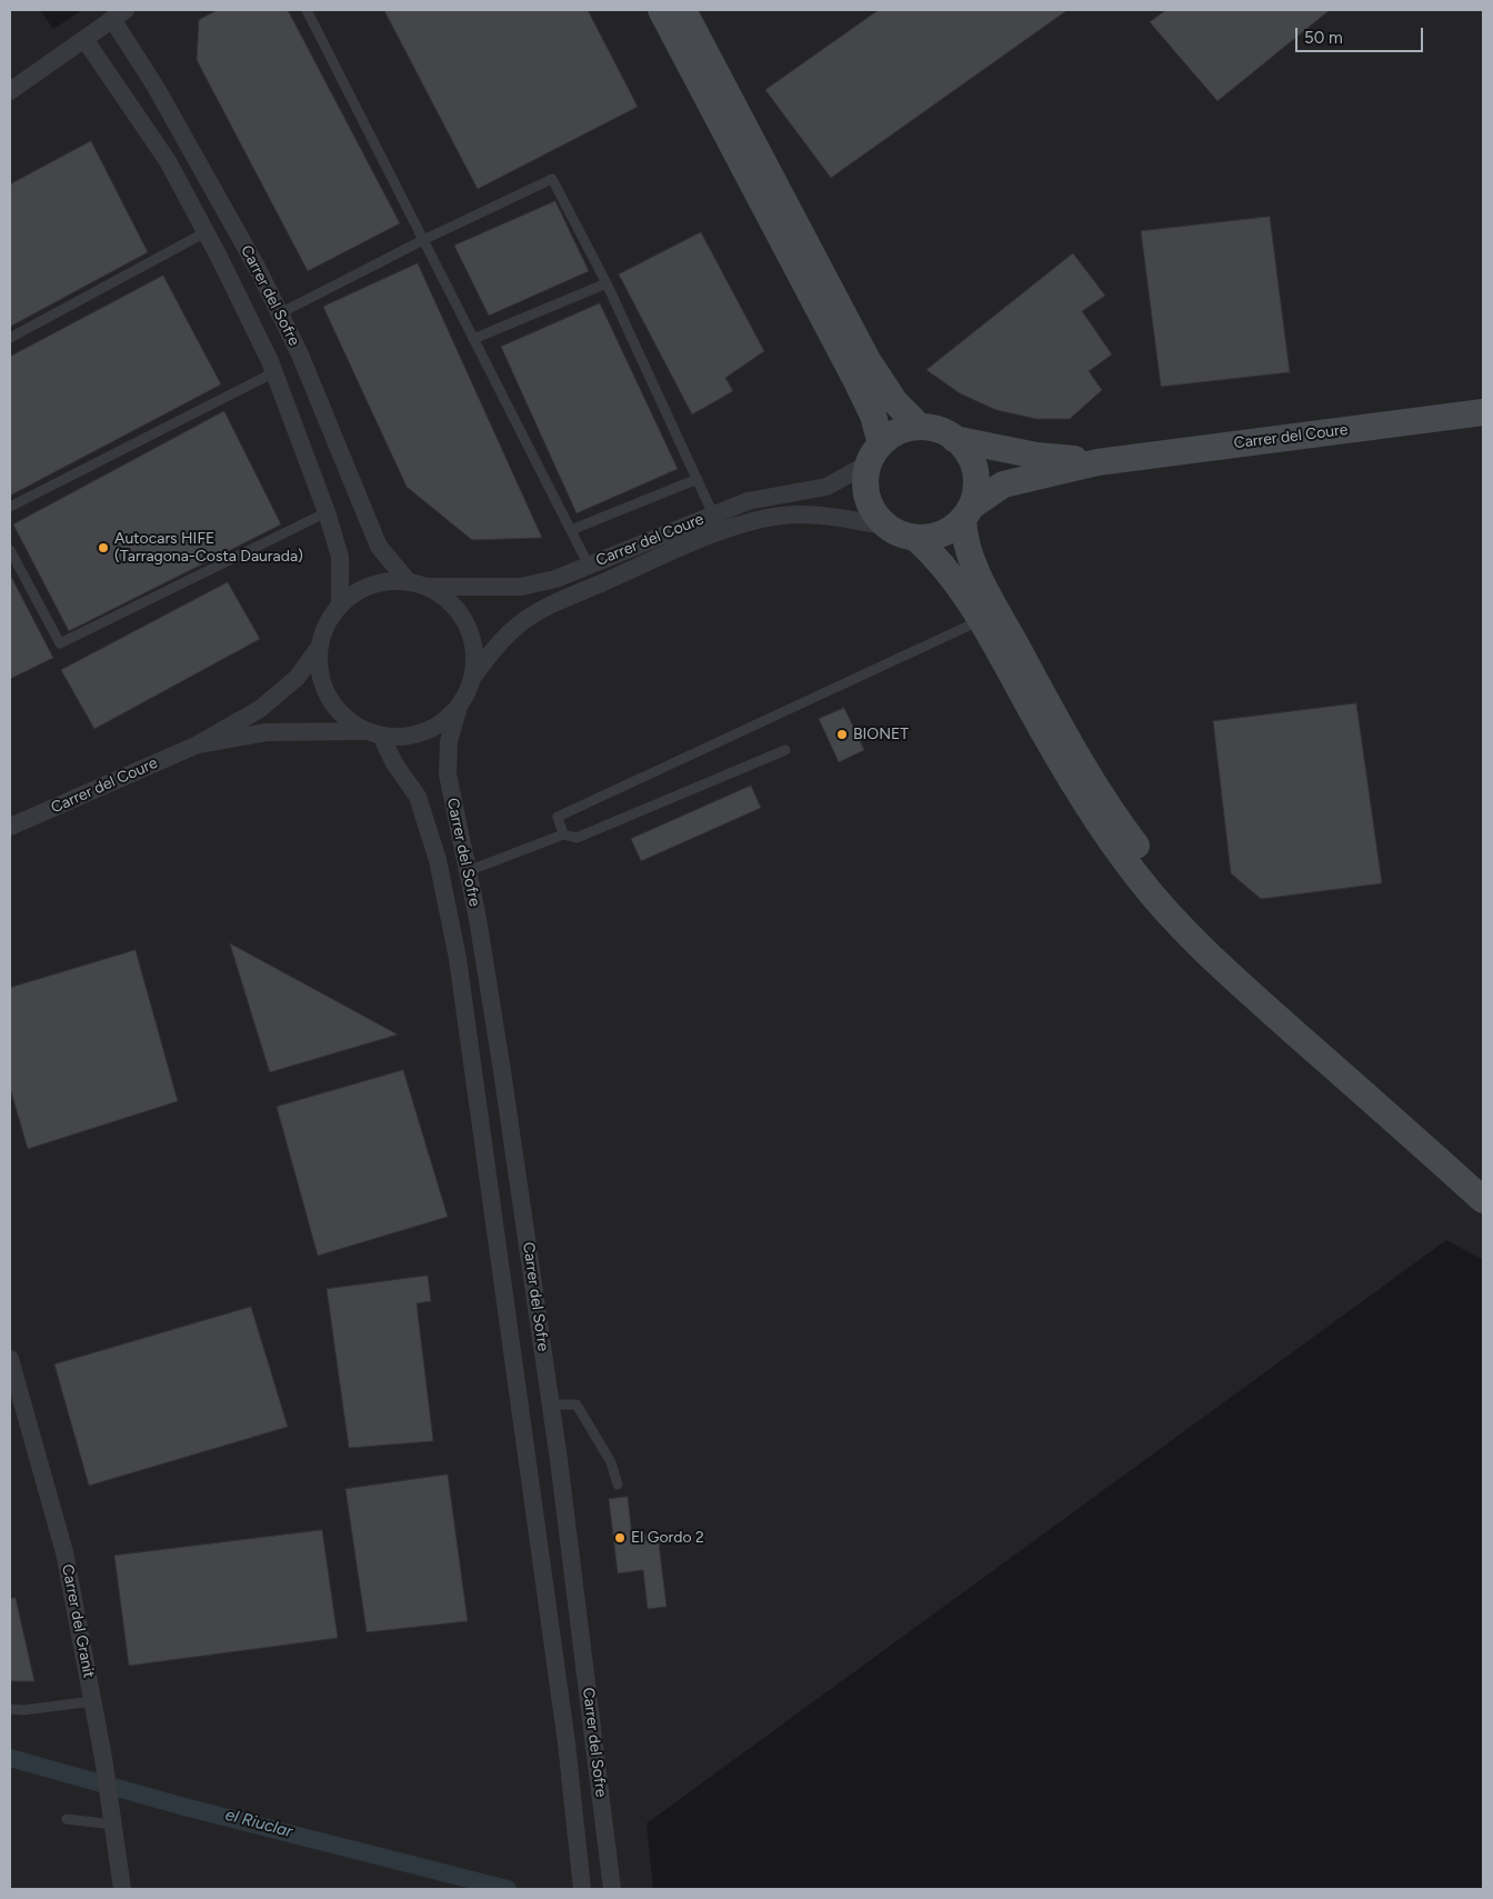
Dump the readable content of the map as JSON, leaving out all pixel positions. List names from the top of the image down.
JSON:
{
  "streets": {
    "main road": ["Carrer del Coure"],
    "street": ["Carrer del Sofre", "Carrer del Granit"]
  },
  "crossings": [
    ["Carrer del Sofre", "Carrer del Coure"]
  ],
  "water": ["el Riuclar"],
  "places": ["Autocars HIFE (Tarragona-Costa Daurada)", "BIONET", "El Gordo 2"],
  "scale_bar": "50 m"
}
